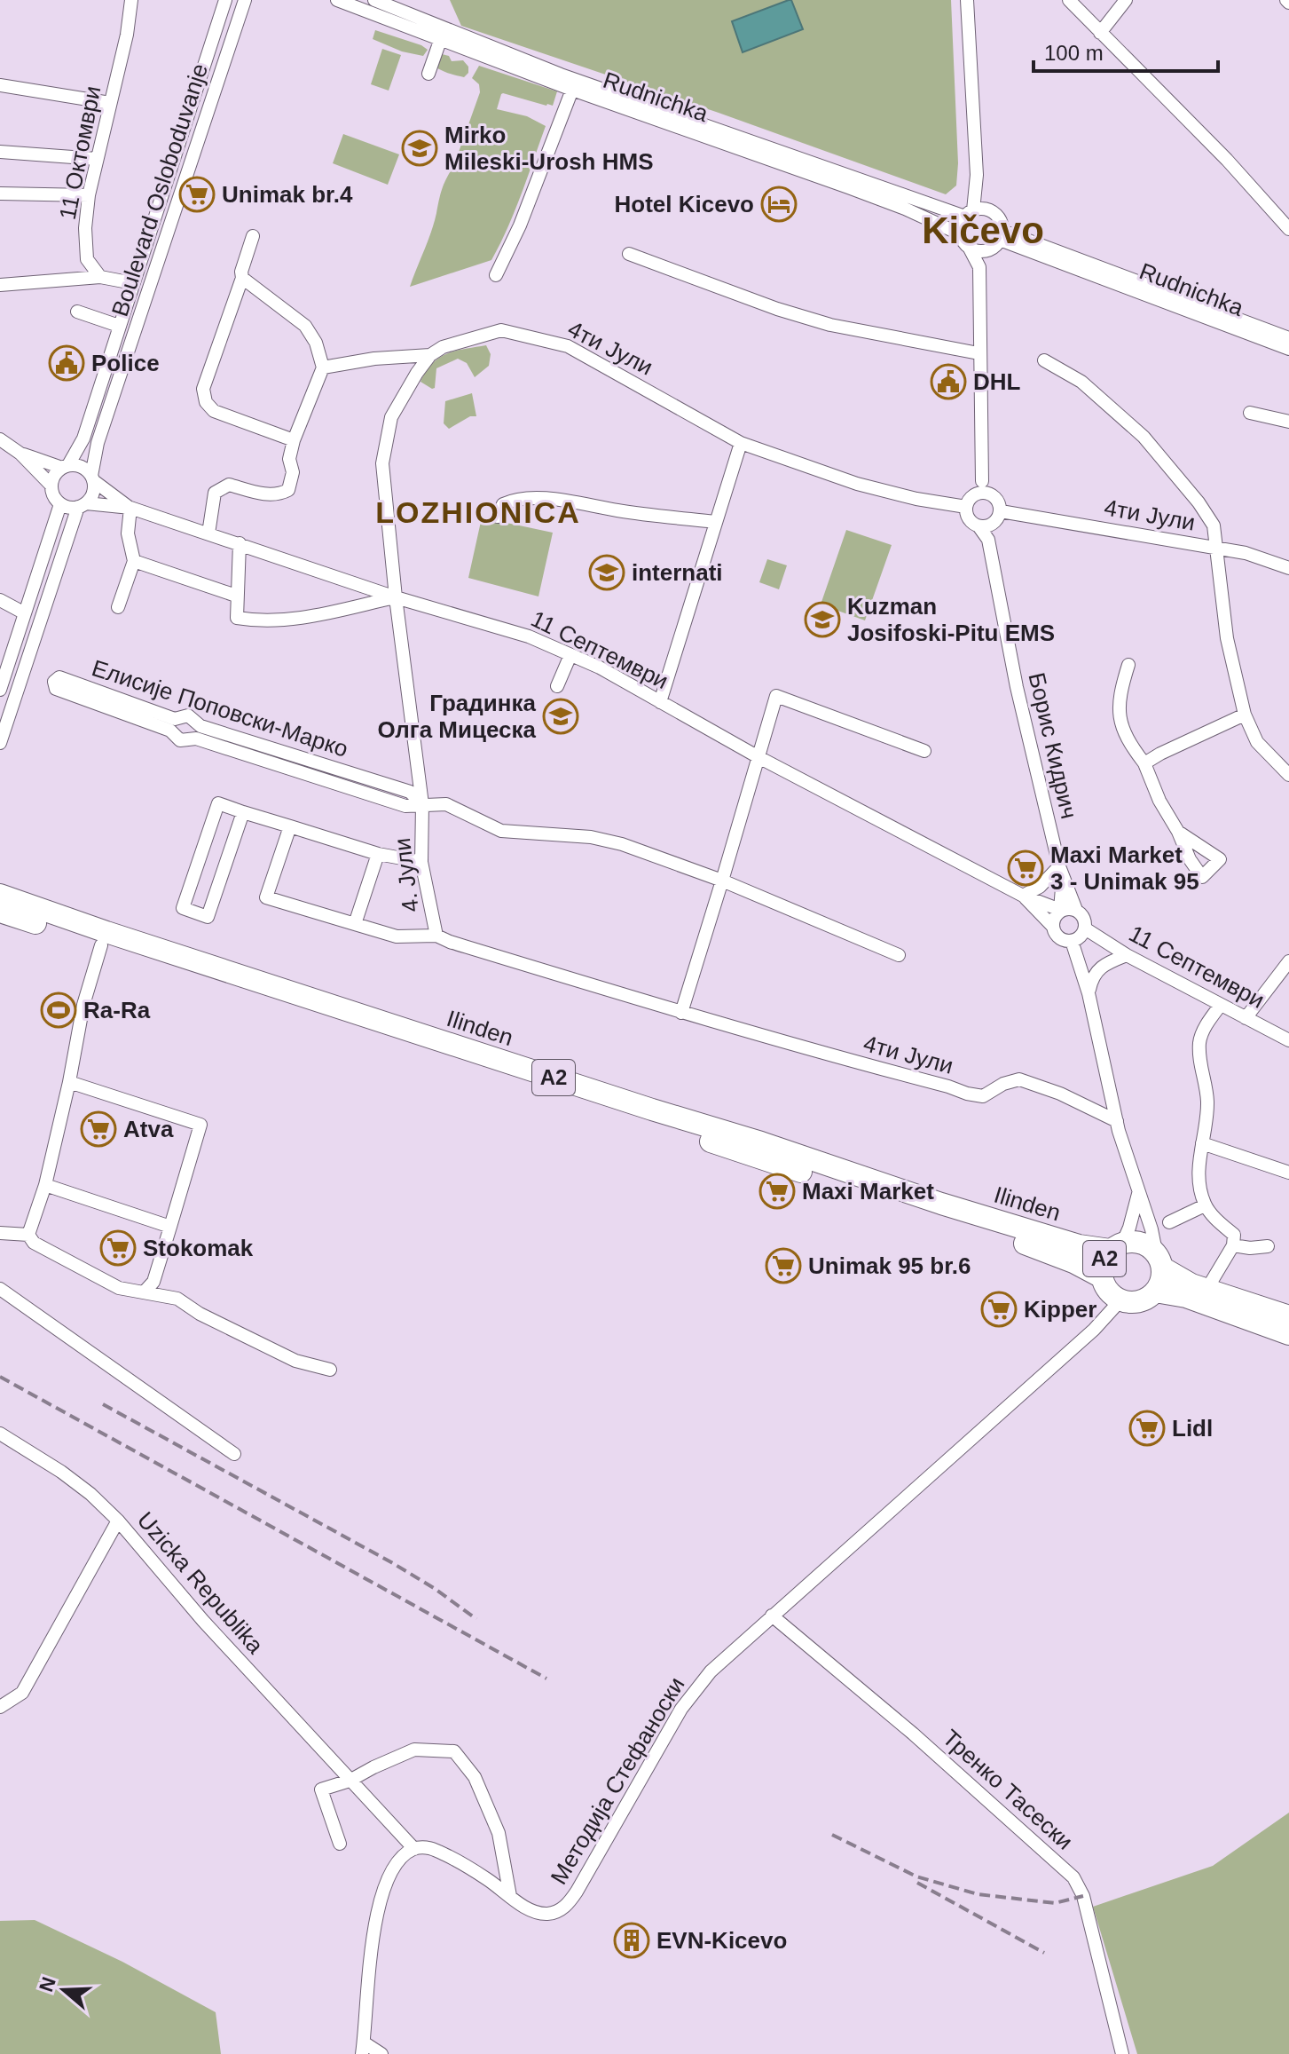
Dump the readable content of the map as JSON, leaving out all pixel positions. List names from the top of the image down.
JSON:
{
  "streets": {
    "main road": ["Ilinden", "A2"],
    "street": [
      "Rudnichka",
      "11 Октомври",
      "Boulevard Osloboduvanje",
      "4ти Јули",
      "11 Септември",
      "Елисије Поповски-Марко",
      "Борис Кидрич",
      "4. Јули",
      "Uzicka Republika",
      "Методија Стефаноски",
      "Тренко Тасески"
    ]
  },
  "crossings": [
    ["Boulevard Osloboduvanje", "11 Септември"],
    ["4ти Јули", "4. Јули"],
    ["11 Септември", "4. Јули"],
    ["Елисије Поповски-Марко", "4. Јули"],
    ["Ilinden", "A2"],
    ["Ilinden", "Методија Стефаноски"],
    ["A2", "Методија Стефаноски"],
    ["Uzicka Republika", "Методија Стефаноски"],
    ["Методија Стефаноски", "Тренко Тасески"]
  ],
  "districts": ["Kičevo", "LOZHIONICA"],
  "places": {
    "school or university": [
      "Mirko Mileski-Urosh HMS",
      "internati",
      "Kuzman Josifoski-Pitu EMS",
      "Градинка Олга Мицеска"
    ],
    "supermarket": [
      "Unimak br.4",
      "Maxi Market 3 - Unimak 95",
      "Atva",
      "Maxi Market",
      "Stokomak",
      "Unimak 95 br.6",
      "Kipper",
      "Lidl"
    ],
    "hotel": ["Hotel Kicevo"],
    "public building": ["Police", "DHL"],
    "sports": ["Ra-Ra"],
    "building": ["EVN-Kicevo"]
  },
  "scale_bar": "100 m",
  "north": "left"
}
